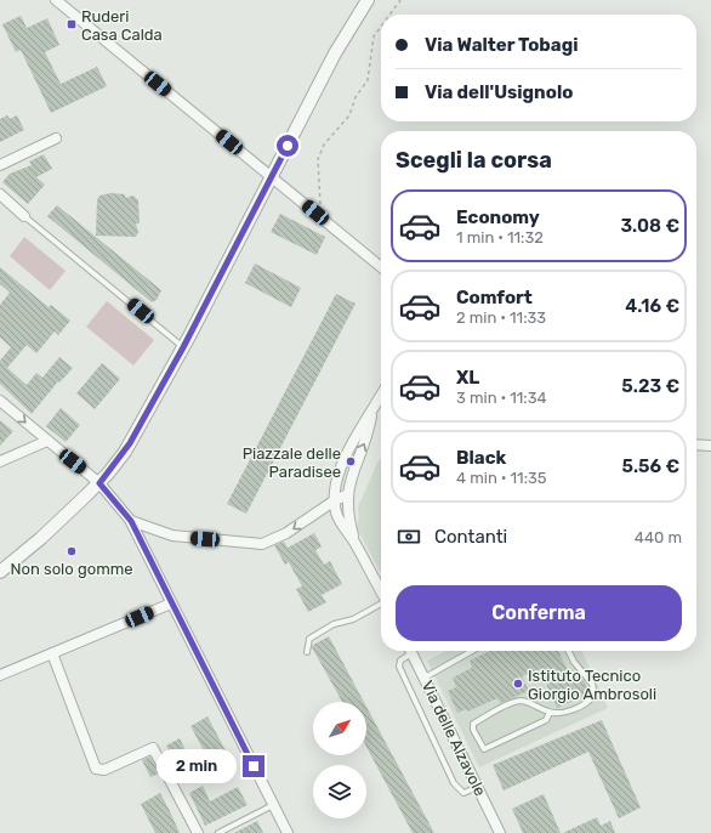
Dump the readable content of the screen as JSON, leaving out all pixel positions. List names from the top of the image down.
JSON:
{
  "streets": {
    "street": ["Via delle Alzavole"]
  },
  "places": {
    "transit": ["Ruderi Casa Calda"],
    "other": ["Piazzale delle Paradisee", "Non solo gomme", "Istituto Tecnico Giorgio Ambrosoli"]
  },
  "north": "top right",
  "page": {
    "banner": ["Via Walter Tobagi", "Via dell'Usignolo"],
    "heading": "Scegli la corsa",
    "list": [
      {
        "name": "Economy",
        "note": "1 min · 11:32",
        "value": "3.08 €"
      },
      {
        "name": "Comfort",
        "note": "2 min · 11:33",
        "value": "4.16 €"
      },
      {
        "name": "XL",
        "note": "3 min · 11:34",
        "value": "5.23 €"
      },
      {
        "name": "Black",
        "note": "4 min · 11:35",
        "value": "5.56 €"
      }
    ],
    "pay": ["Contanti", "440 m"],
    "buttons": "Conferma",
    "bubble": "2 min"
  }
}
